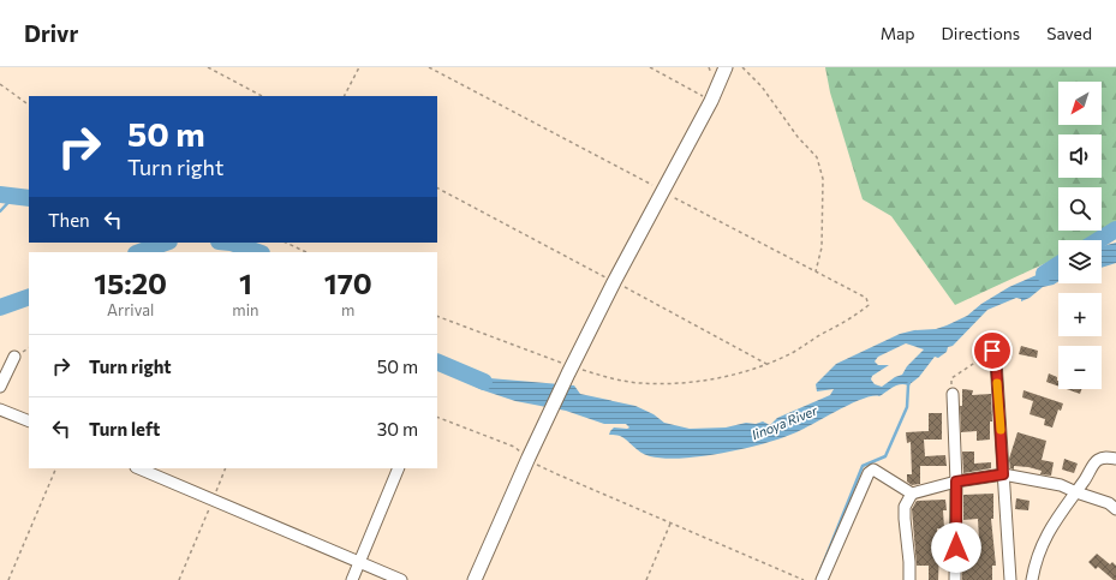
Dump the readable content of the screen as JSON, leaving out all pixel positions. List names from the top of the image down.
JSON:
{
  "water": ["Iinoya River"],
  "north": "bottom left",
  "page": {
    "header": "Drivr",
    "nav": ["Map", "Directions", "Saved"],
    "map_buttons": ["+", "−"],
    "turn": ["50 m", "Turn right"],
    "then": "Then",
    "eta": [
      "15:20",
      "Arrival",
      "1",
      "min",
      "170",
      "m"
    ],
    "list": [
      {
        "name": "Turn right",
        "value": "50 m"
      },
      {
        "name": "Turn left",
        "value": "30 m"
      }
    ]
  }
}
